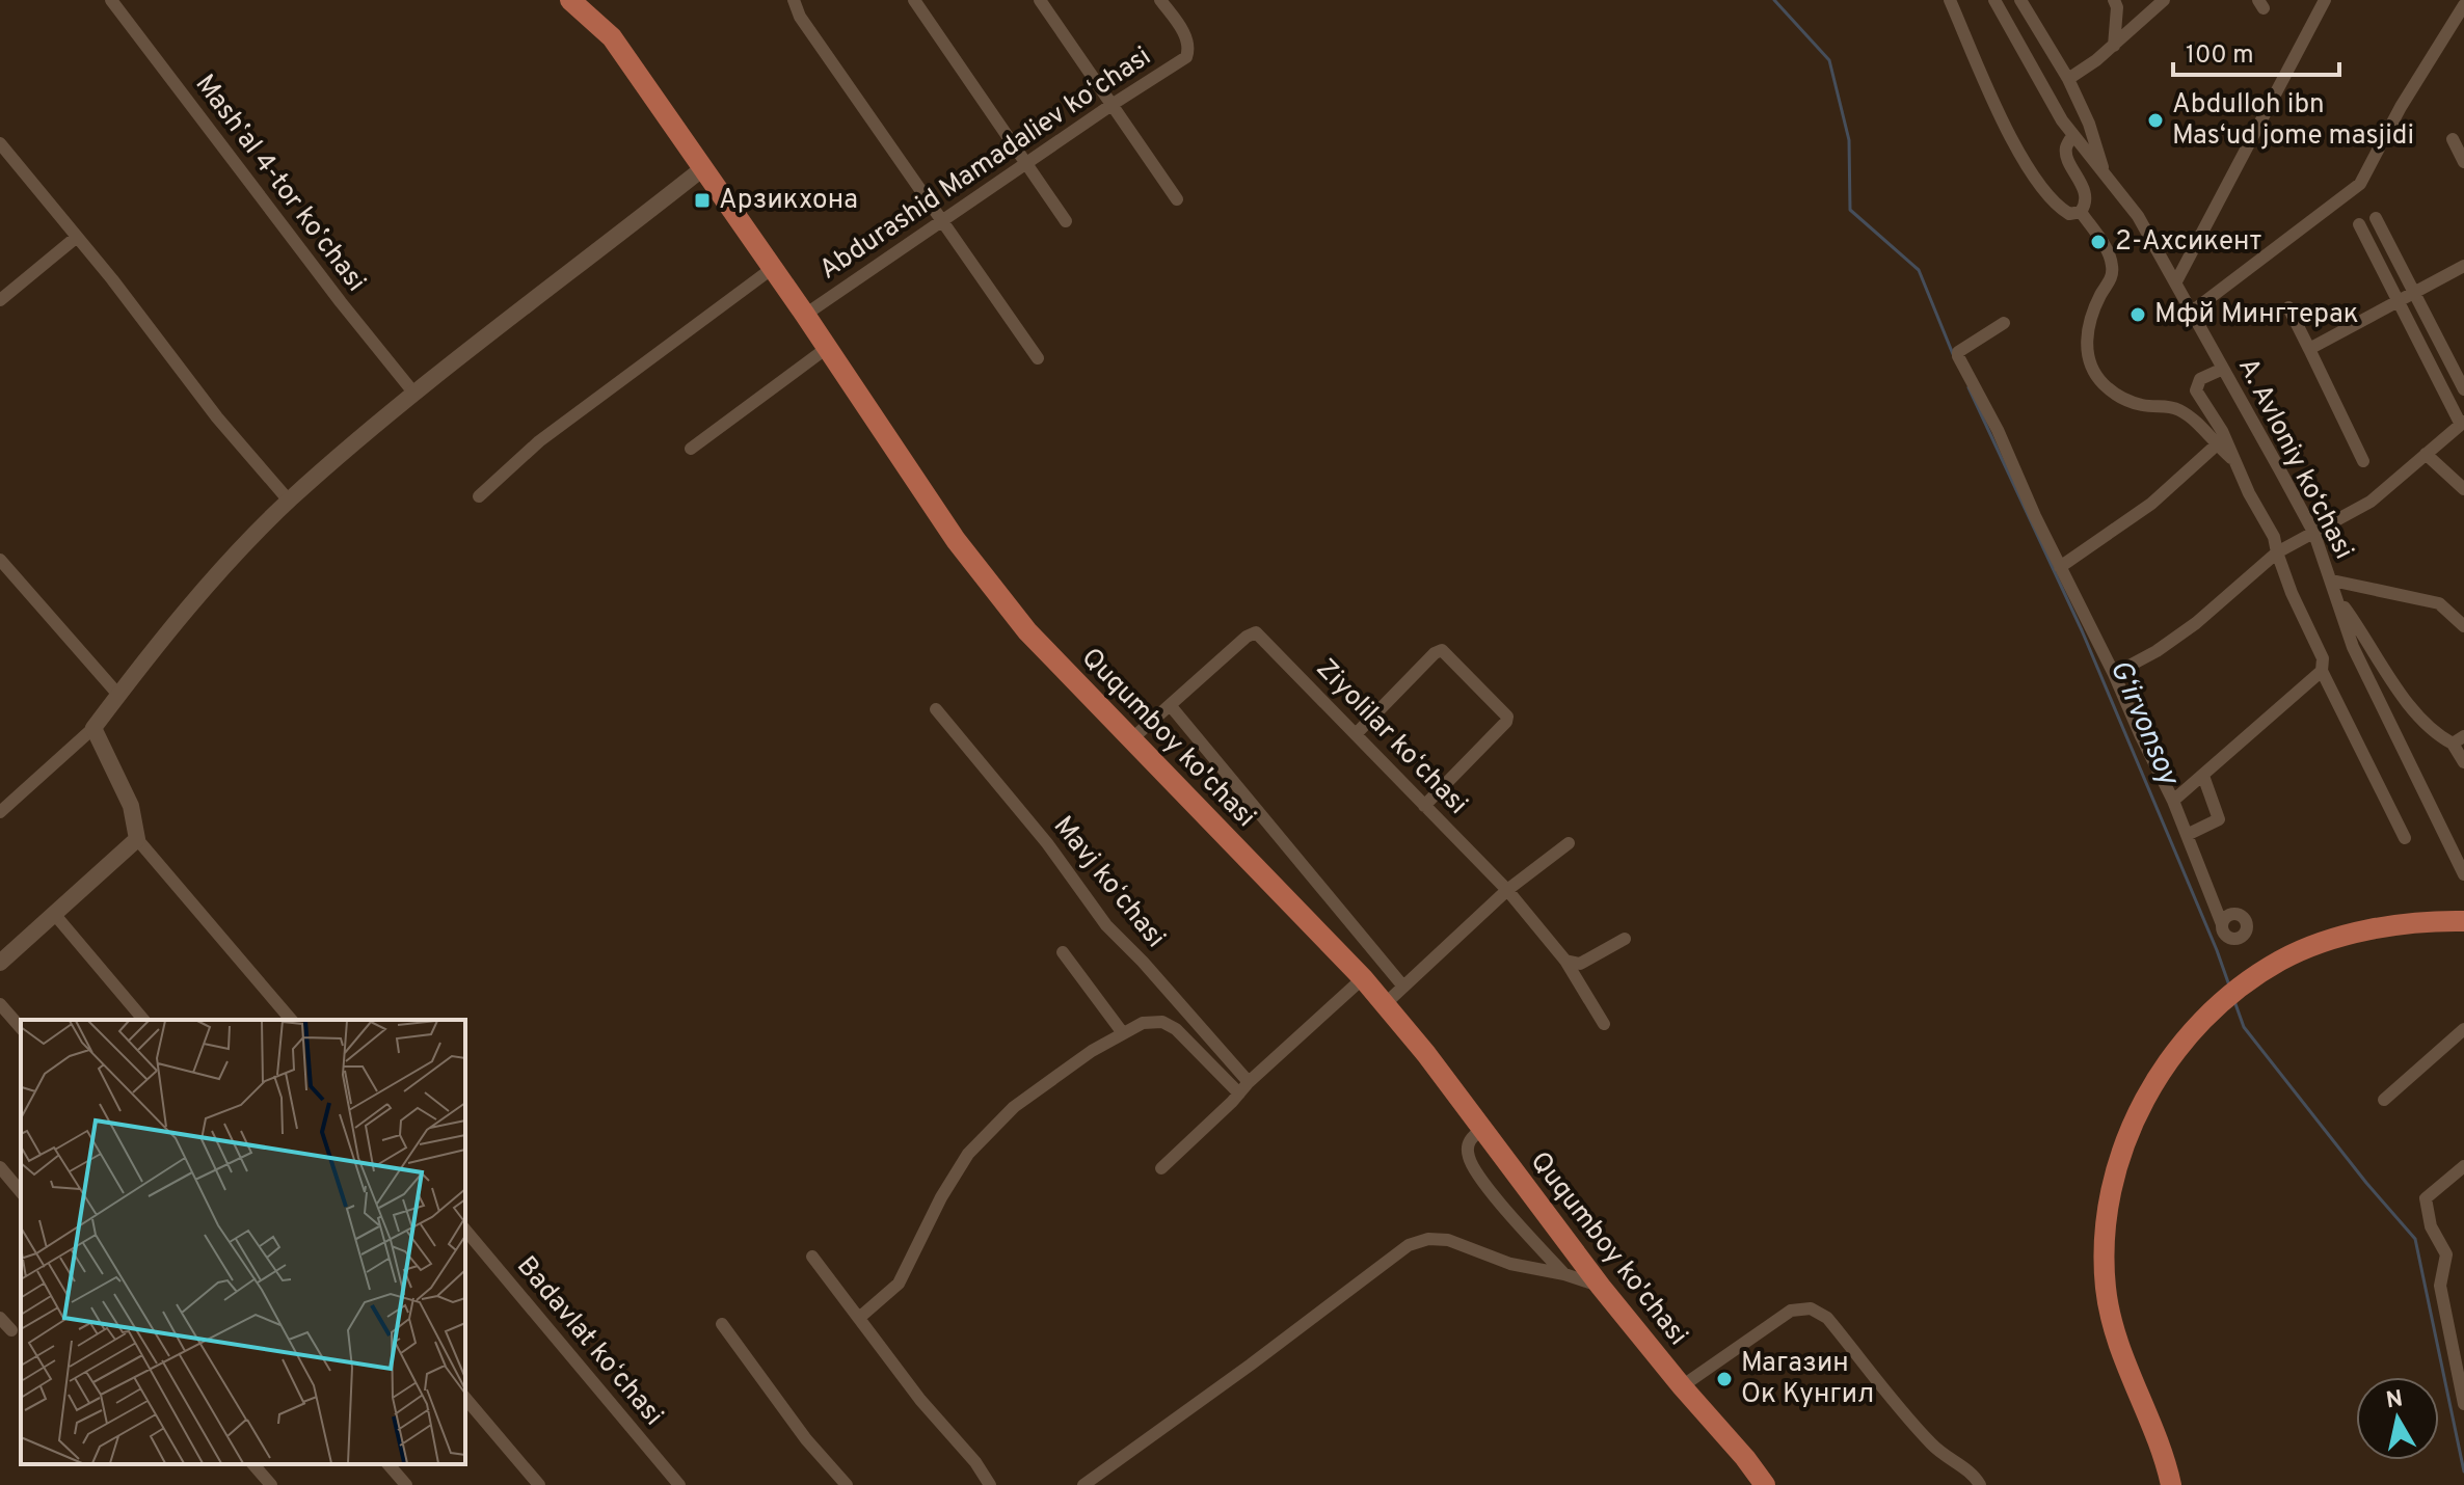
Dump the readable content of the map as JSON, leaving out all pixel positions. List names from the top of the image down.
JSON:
{
  "streets": {
    "main road": ["Ququmboy ko'chasi"],
    "street": [
      "Abdurashid Mamadaliev koʻchasi",
      "Mashʼal 4-tor koʼchasi",
      "A. Avloniy ko‘chasi",
      "Ziyolilar koʻchasi",
      "Mavj koʻchasi",
      "Badavlat koʻchasi"
    ]
  },
  "crossings": [
    ["Abdurashid Mamadaliev koʻchasi", "Ququmboy ko'chasi"]
  ],
  "water": ["G‘irvonsoy"],
  "places": {
    "other": [
      "Abdulloh ibn Mas‘ud jome masjidi",
      "2-Ахсикент",
      "Мфй Мингтерак",
      "Магазин Ок Кунгил"
    ],
    "transit": ["Арзикхона"]
  },
  "scale_bar": "100 m",
  "north": "top"
}
